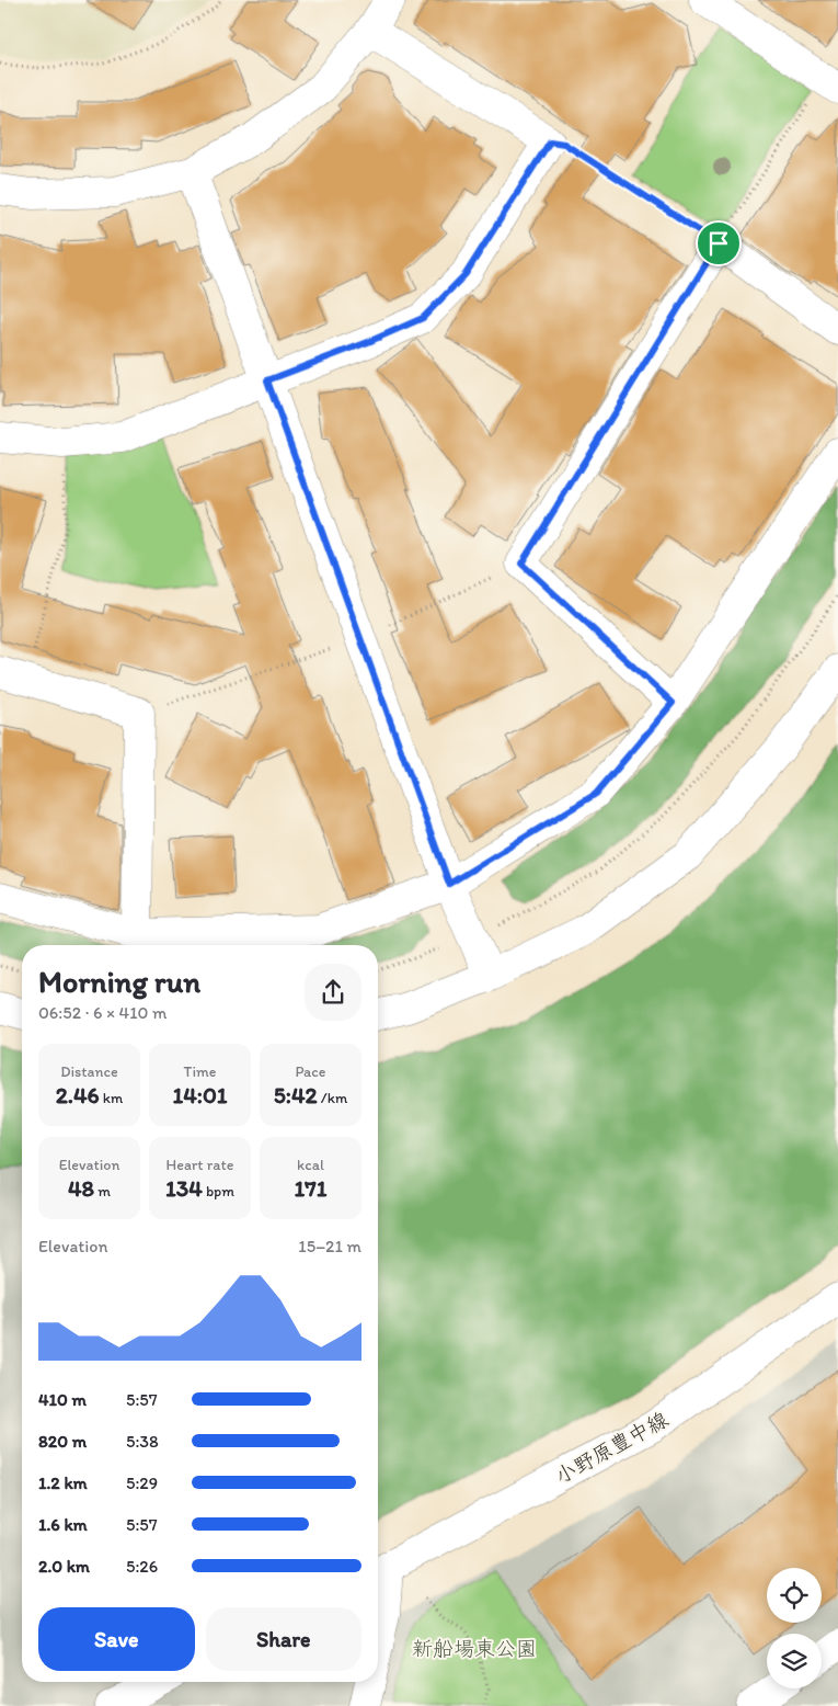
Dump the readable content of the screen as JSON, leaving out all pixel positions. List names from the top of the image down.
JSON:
{
  "streets": {
    "street": ["小野原豊中線"]
  },
  "parks": ["新船場東公園"],
  "page": {
    "heading": ["Morning run", "06:52 · 6 × 410 m"],
    "stats": [
      ["Distance", "2.46 km"],
      ["Time", "14:01"],
      ["Pace", "5:42 /km"],
      ["Elevation", "48 m"],
      ["Heart rate", "134 bpm"],
      ["kcal", "171"]
    ],
    "chart": ["Elevation", "15–21 m"],
    "list": [
      {
        "name": "410 m",
        "note": "5:57"
      },
      {
        "name": "820 m",
        "note": "5:38"
      },
      {
        "name": "1.2 km",
        "note": "5:29"
      },
      {
        "name": "1.6 km",
        "note": "5:57"
      },
      {
        "name": "2.0 km",
        "note": "5:26"
      }
    ],
    "buttons": ["Save", "Share"]
  }
}
